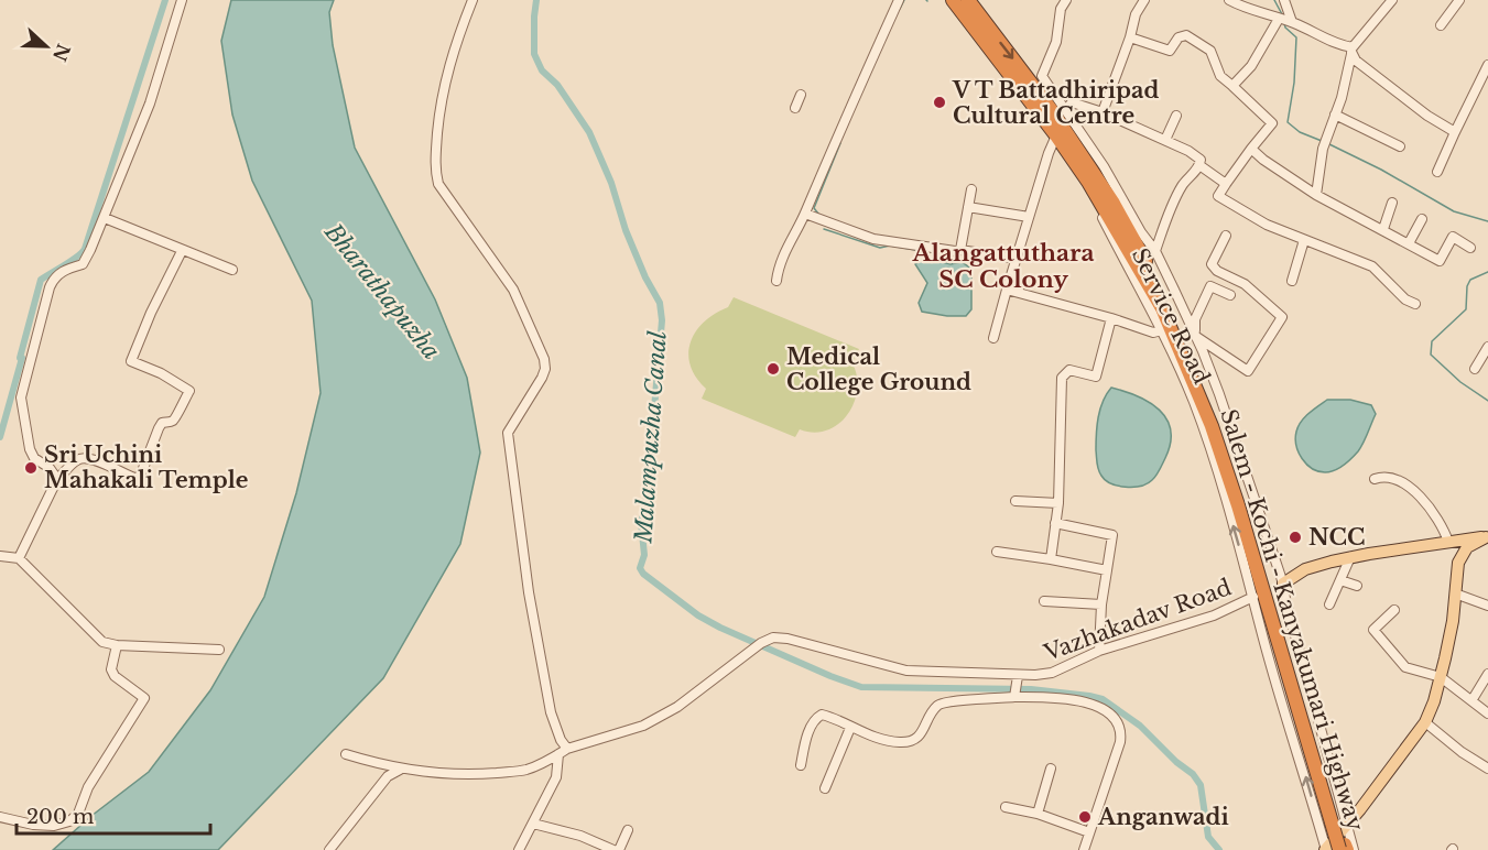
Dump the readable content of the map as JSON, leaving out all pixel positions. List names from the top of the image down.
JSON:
{
  "streets": {
    "highway": ["Salem - Kochi - Kanyakumari Highway"],
    "street": ["Service Road", "Vazhakadav Road"]
  },
  "crossings": [
    ["Service Road", "Vazhakadav Road"],
    ["Service Road", "Salem - Kochi - Kanyakumari Highway"]
  ],
  "districts": ["Alangattuthara SC Colony"],
  "water": ["Bharathapuzha", "Malampuzha Canal"],
  "places": [
    "V T Battadhiripad Cultural Centre",
    "Medical College Ground",
    "Sri Uchini Mahakali Temple",
    "NCC",
    "Anganwadi"
  ],
  "scale_bar": "200 m",
  "north": "right"
}
